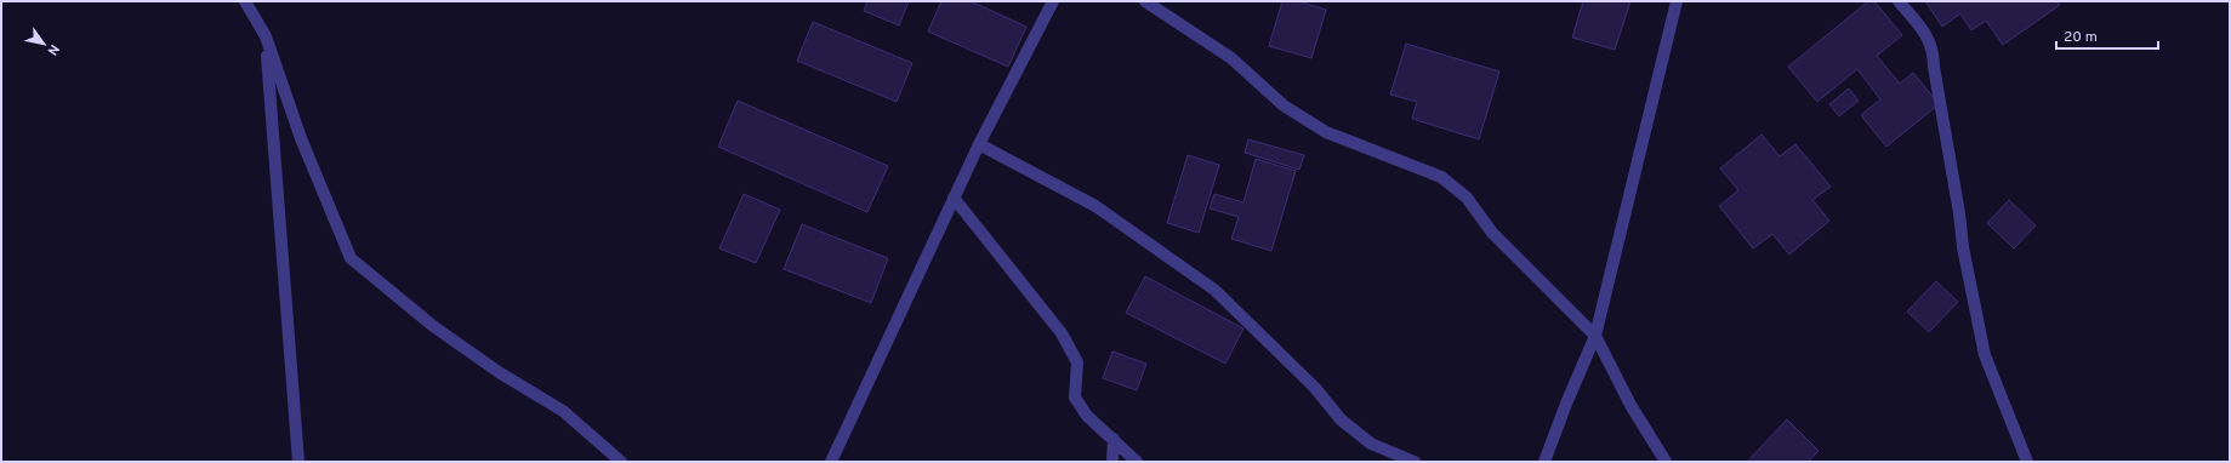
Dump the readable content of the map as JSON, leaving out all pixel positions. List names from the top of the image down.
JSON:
{
  "scale_bar": "20 m",
  "north": "bottom right"
}
